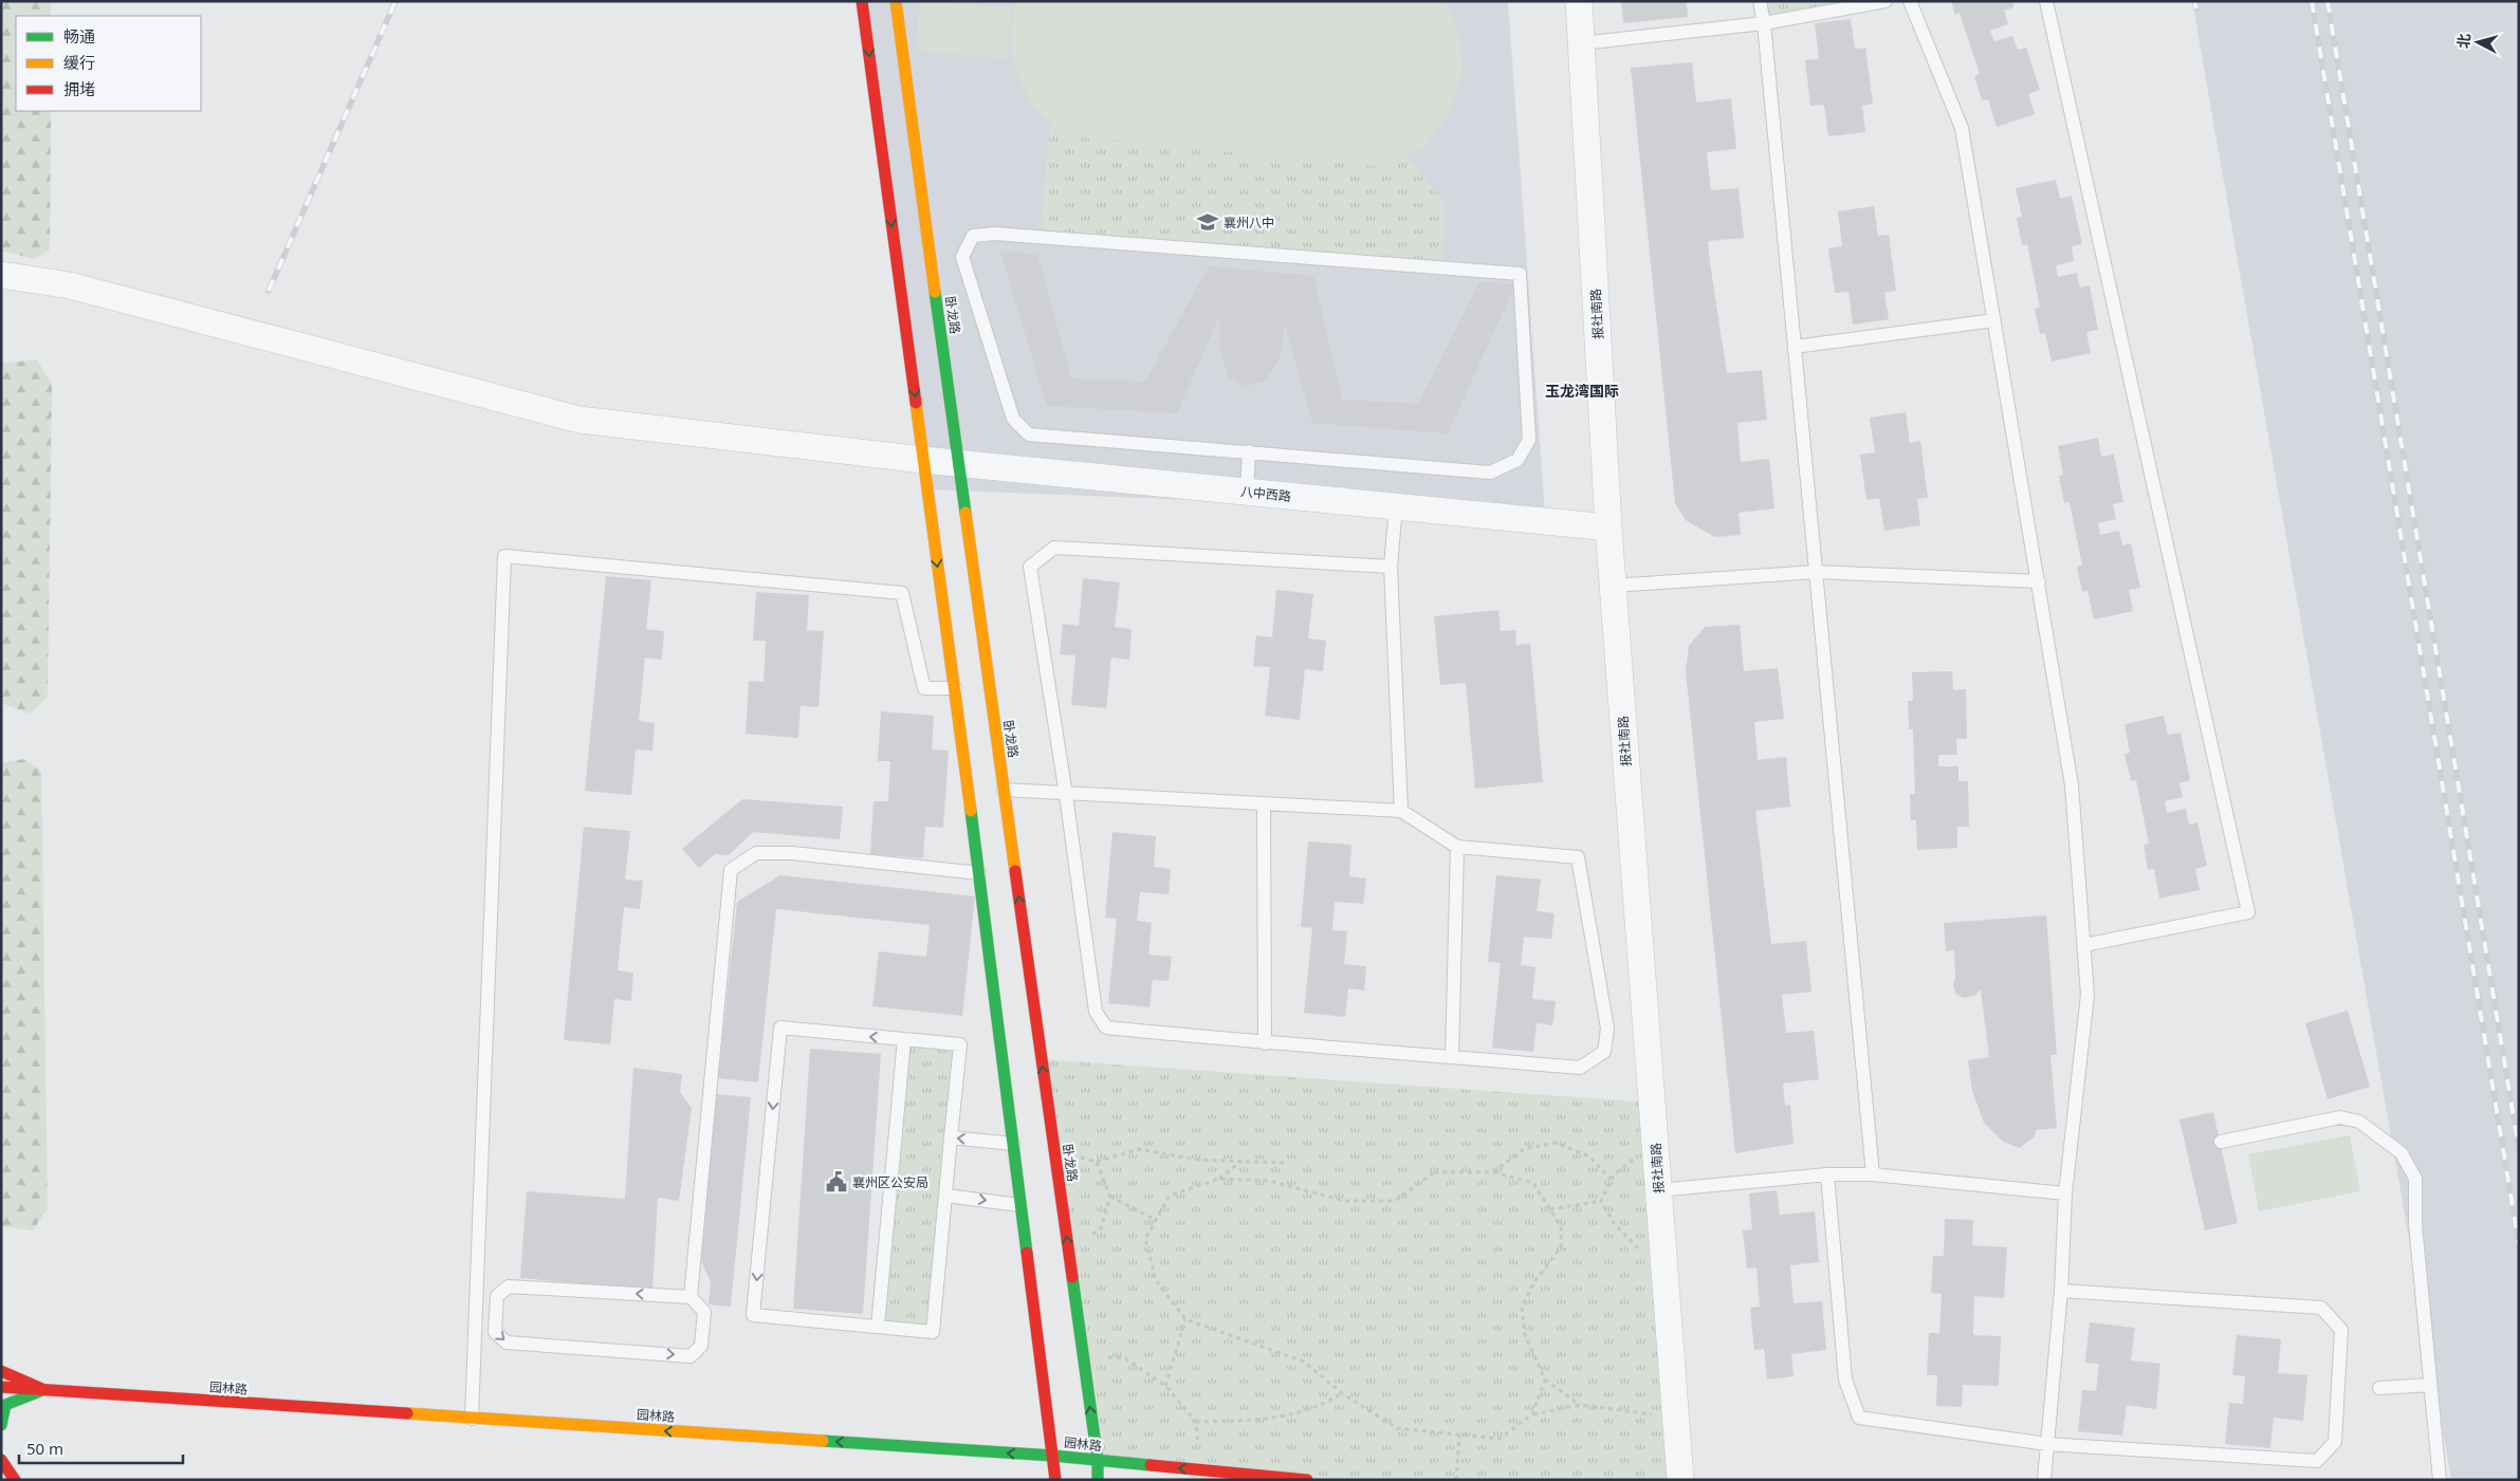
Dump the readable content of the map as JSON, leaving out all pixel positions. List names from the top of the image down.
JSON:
{
  "streets": {
    "main road": ["卧龙路", "园林路"],
    "street": ["报社南路", "八中西路"]
  },
  "crossings": [
    ["报社南路", "八中西路"],
    ["卧龙路", "八中西路"],
    ["卧龙路", "园林路"]
  ],
  "one_way": ["园林路"],
  "districts": ["玉龙湾国际"],
  "places": {
    "school or university": ["襄州八中"],
    "public building": ["襄州区公安局"]
  },
  "legend": ["畅通", "缓行", "拥堵"],
  "scale_bar": "50 m",
  "north": "left"
}
